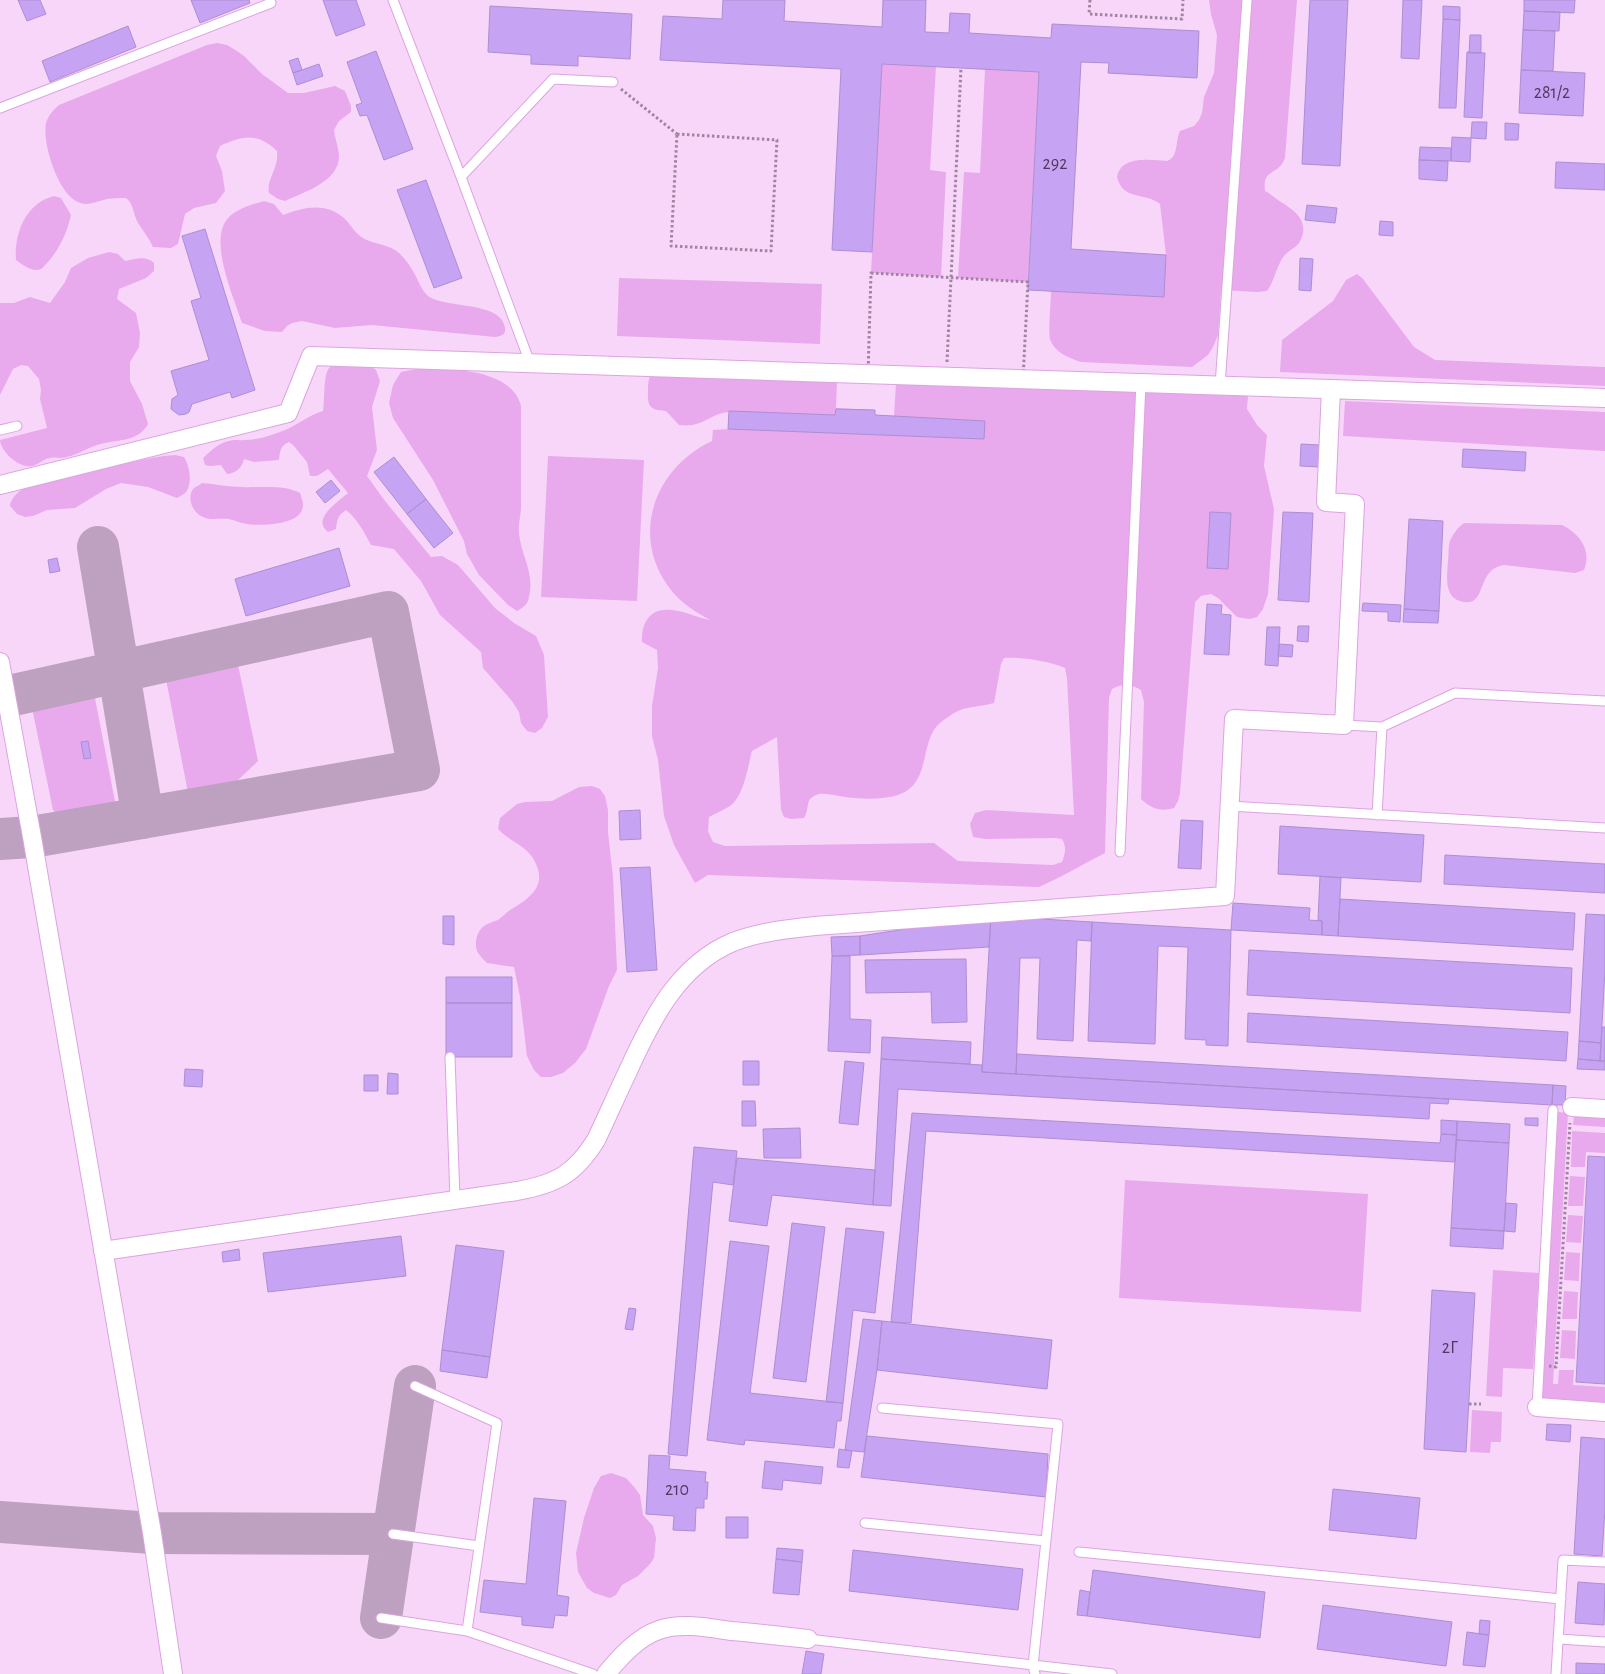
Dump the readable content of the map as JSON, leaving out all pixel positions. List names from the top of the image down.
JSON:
{
  "house_numbers": [
    "281/2",
    "292",
    "2Г",
    "210"
  ]
}
